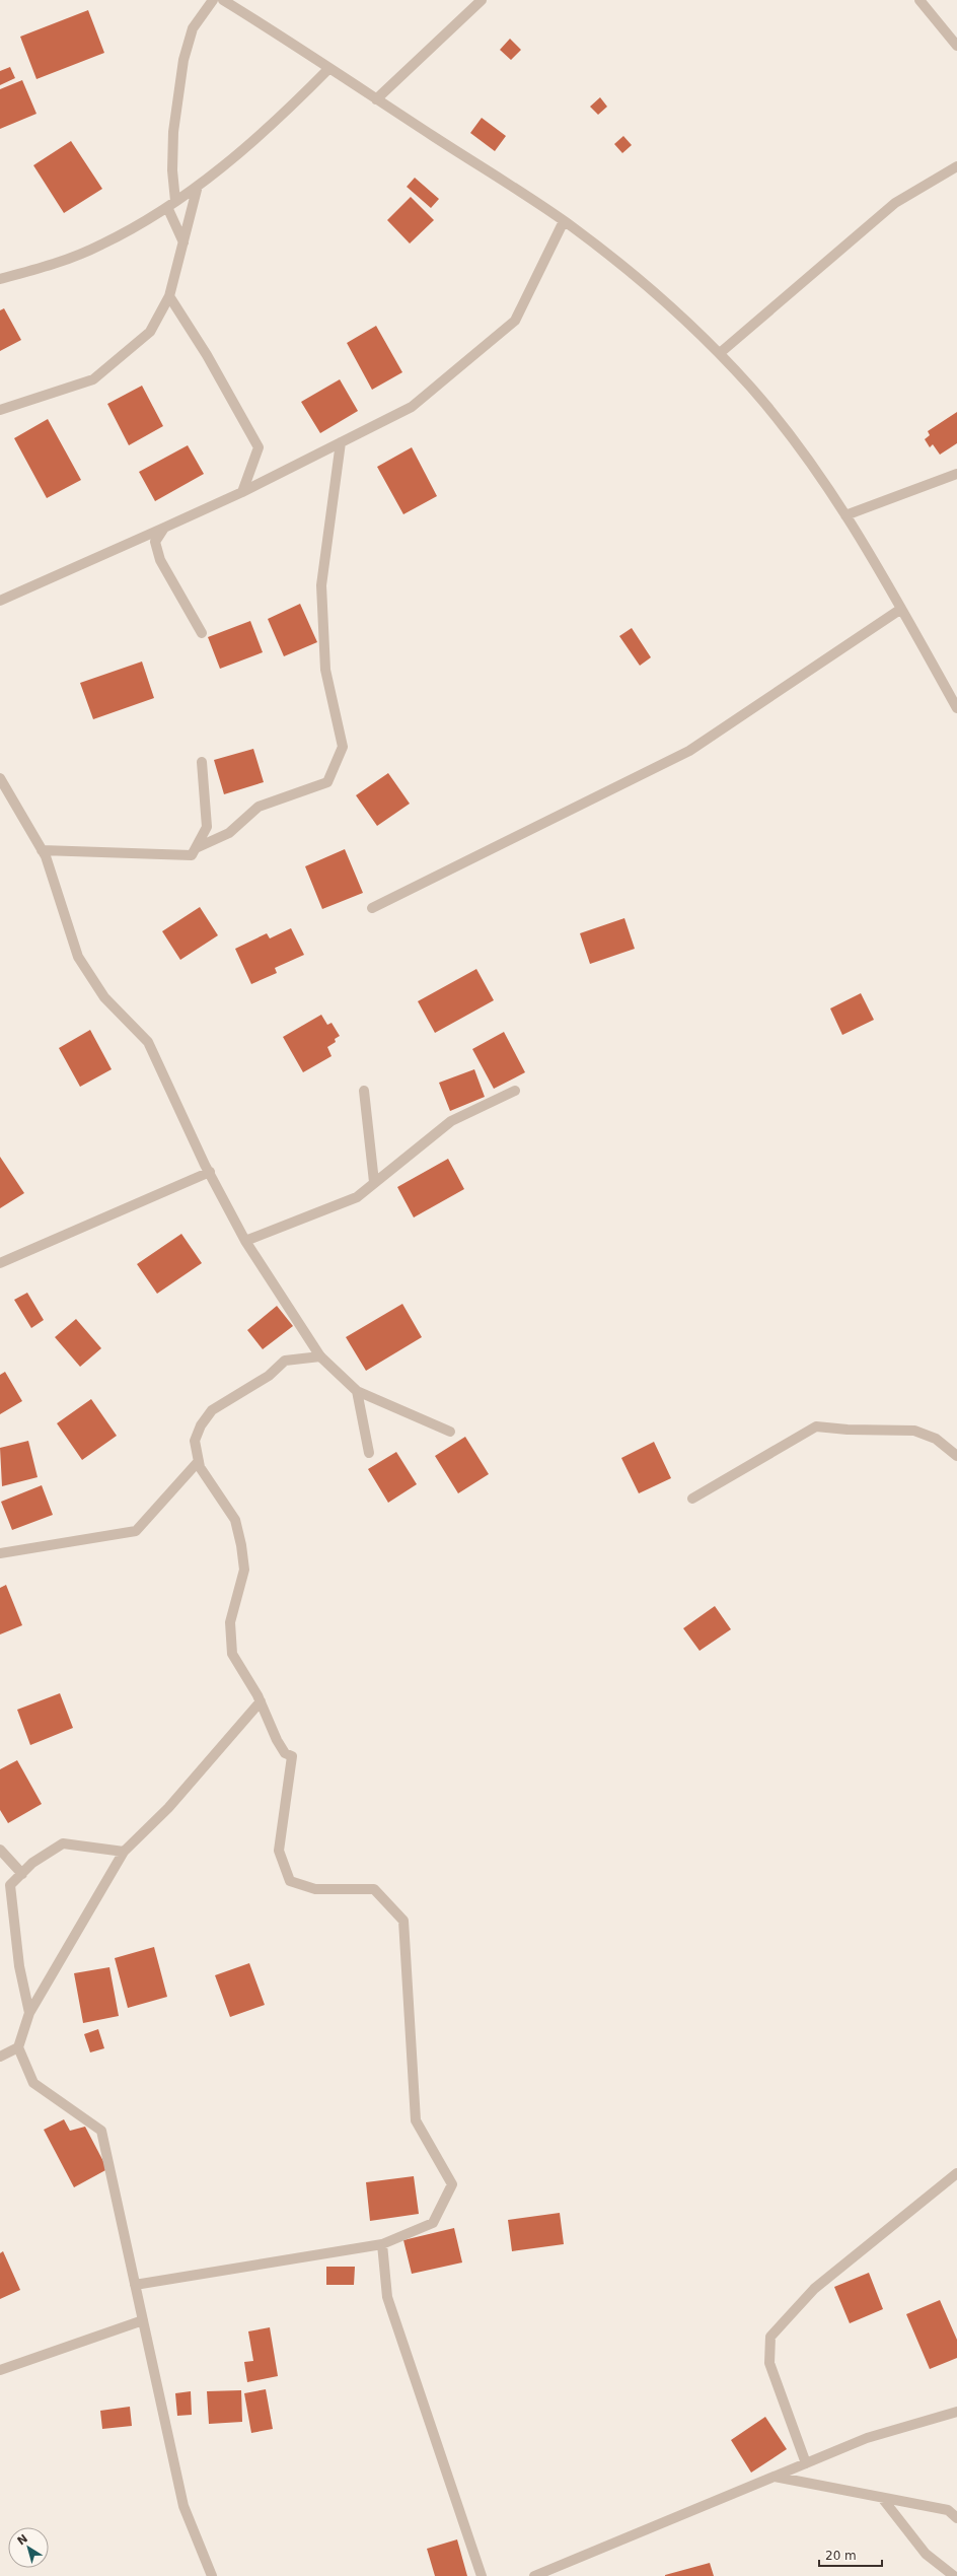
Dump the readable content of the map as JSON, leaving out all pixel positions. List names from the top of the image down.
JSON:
{
  "scale_bar": "20 m",
  "north": "top left"
}
